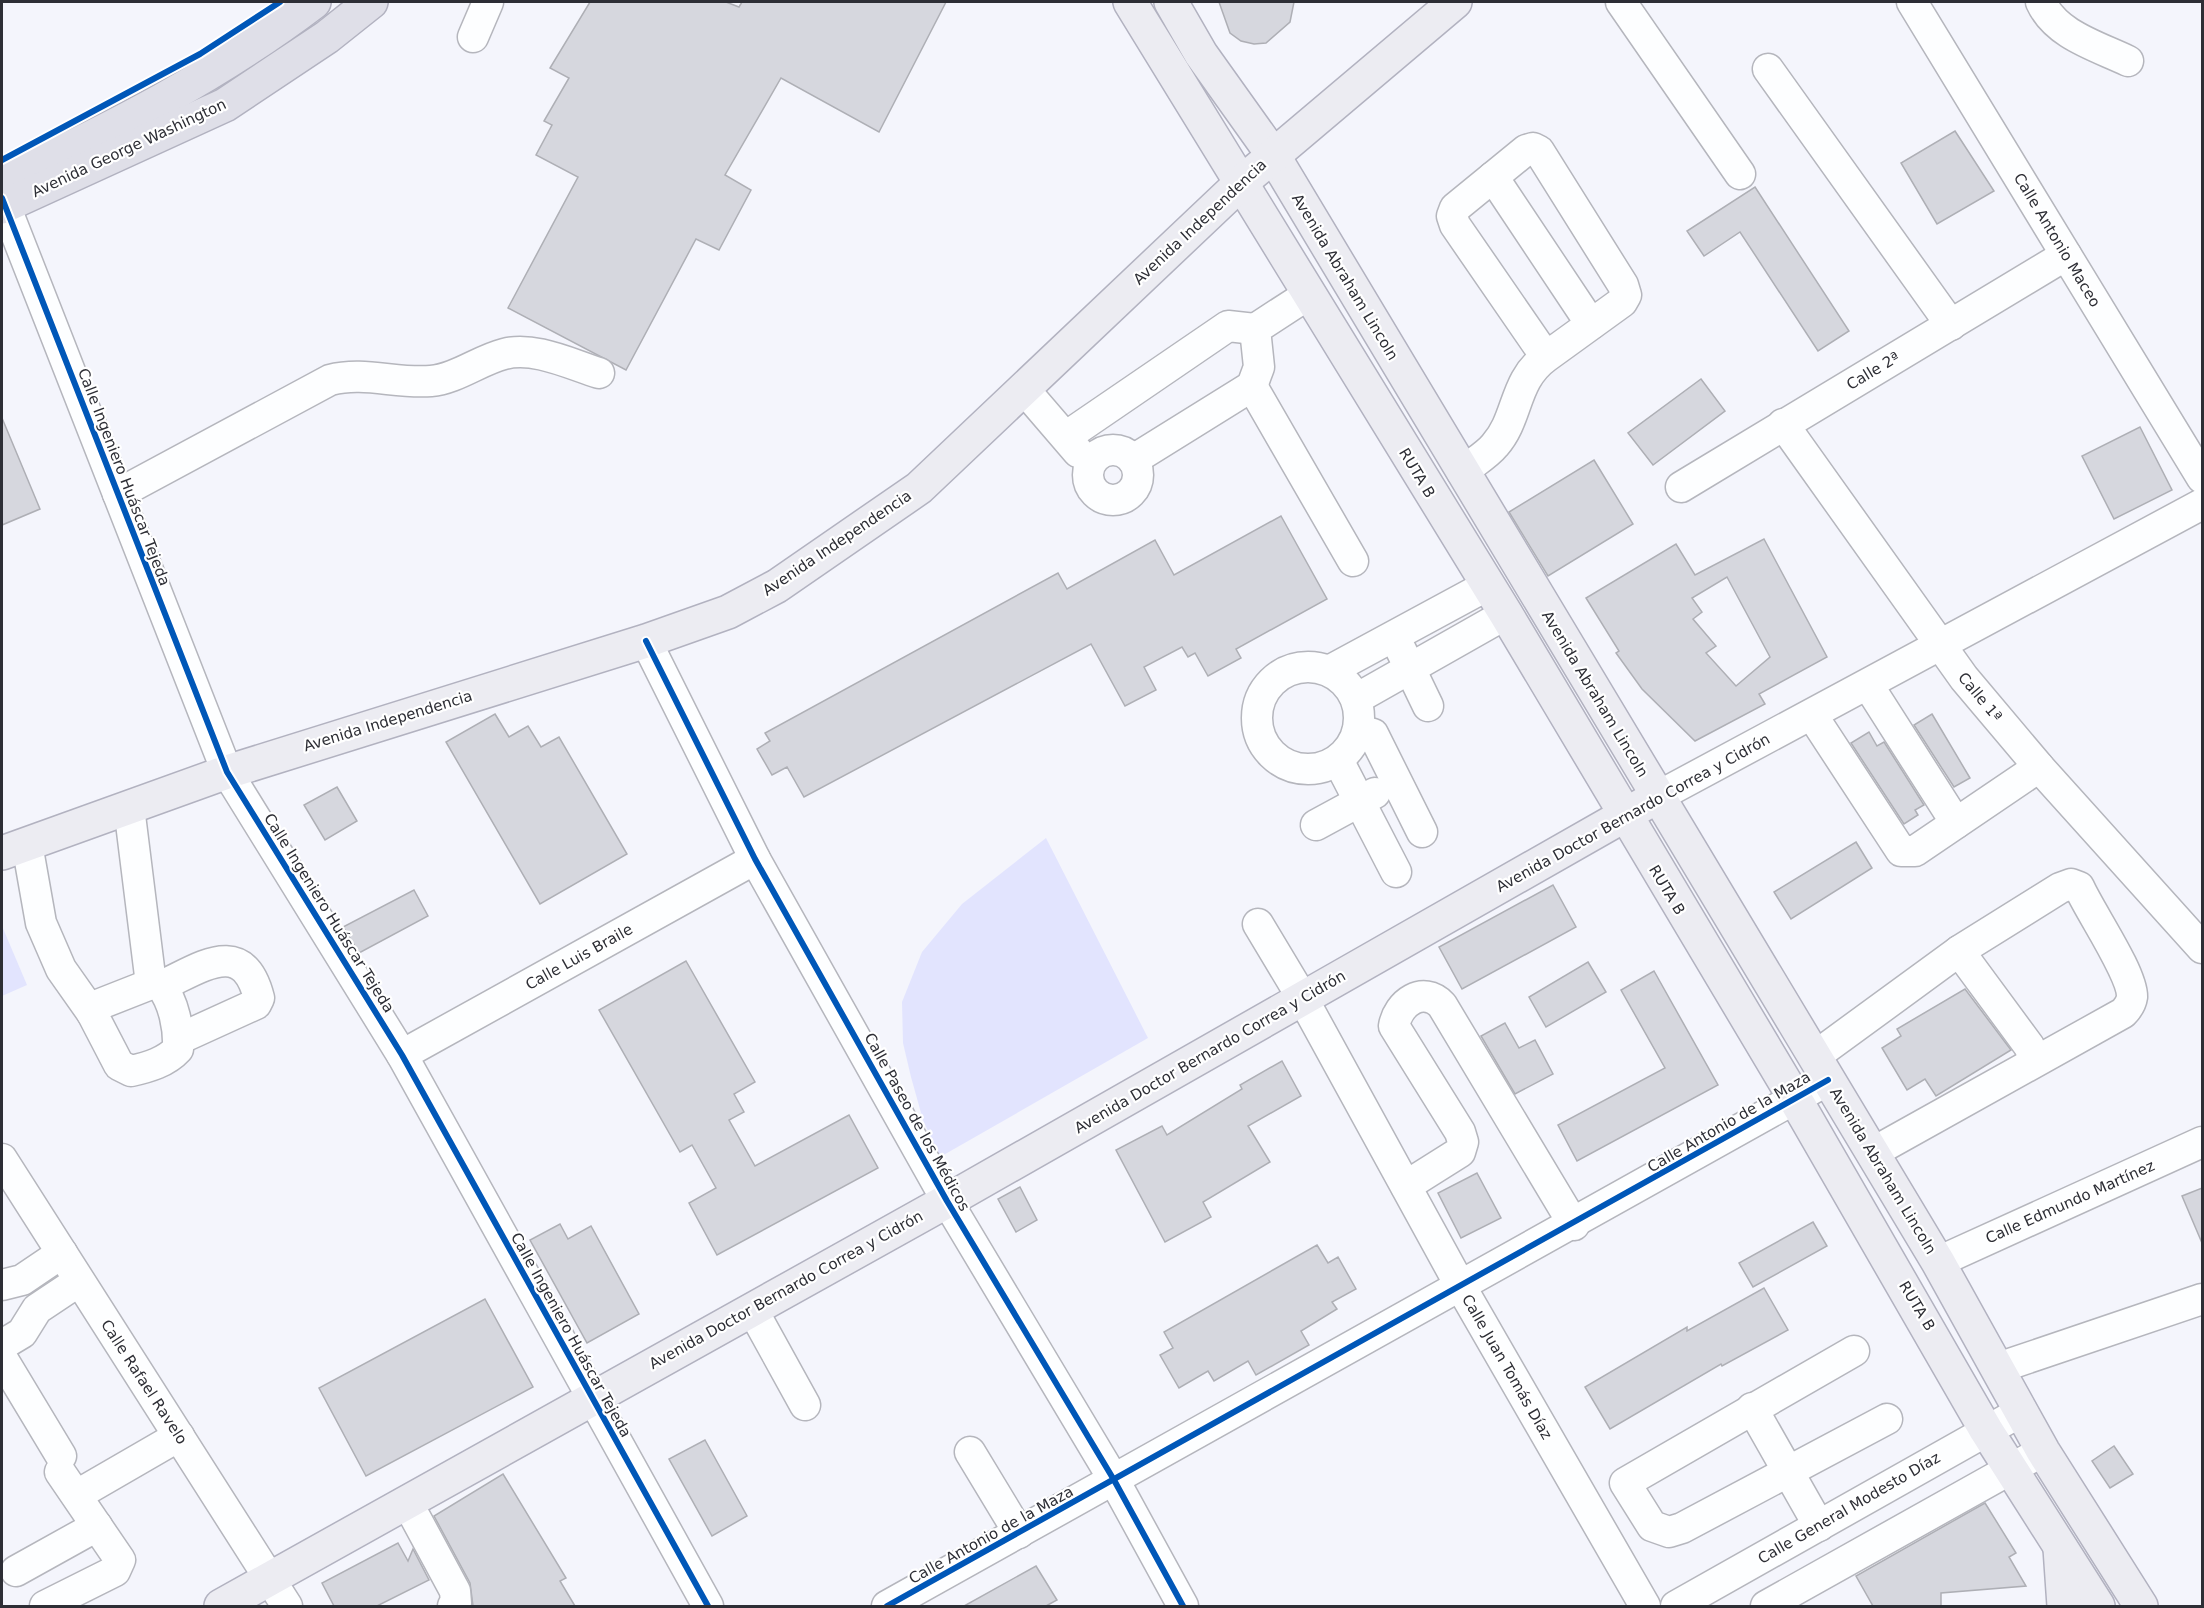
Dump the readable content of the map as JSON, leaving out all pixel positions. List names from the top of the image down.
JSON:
{
  "streets": {
    "highway": ["Avenida George Washington"],
    "main road": ["Avenida Independencia", "Avenida Abraham Lincoln", "Avenida Doctor Bernardo Correa y Cidrón"],
    "street": [
      "Calle Antonio Maceo",
      "Calle 2ª",
      "RUTA B",
      "Calle Ingeniero Huáscar Tejeda",
      "Calle 1ª",
      "Calle Luis Braile",
      "Calle Paseo de los Médicos",
      "Calle Antonio de la Maza",
      "Calle Edmundo Martínez",
      "Calle Juan Tomás Díaz",
      "Calle Rafael Ravelo",
      "Calle General Modesto Díaz"
    ]
  },
  "crossings": [
    ["Avenida George Washington", "Calle Ingeniero Huáscar Tejeda"],
    ["Avenida Independencia", "Avenida Abraham Lincoln"],
    ["Avenida Independencia", "RUTA B"],
    ["Avenida Independencia", "Calle Ingeniero Huáscar Tejeda"],
    ["Avenida Independencia", "Calle Paseo de los Médicos"],
    ["Calle Antonio Maceo", "Calle 2ª"],
    ["Avenida Abraham Lincoln", "Avenida Doctor Bernardo Correa y Cidrón"],
    ["Avenida Abraham Lincoln", "Calle Antonio de la Maza"],
    ["Avenida Abraham Lincoln", "Calle Edmundo Martínez"],
    ["Avenida Abraham Lincoln", "Calle General Modesto Díaz"],
    ["Calle 2ª", "Calle 1ª"],
    ["Calle Ingeniero Huáscar Tejeda", "Avenida Doctor Bernardo Correa y Cidrón"],
    ["Calle Ingeniero Huáscar Tejeda", "Calle Luis Braile"],
    ["Calle 1ª", "Avenida Doctor Bernardo Correa y Cidrón"],
    ["Avenida Doctor Bernardo Correa y Cidrón", "Calle Paseo de los Médicos"],
    ["Avenida Doctor Bernardo Correa y Cidrón", "Calle Juan Tomás Díaz"],
    ["Avenida Doctor Bernardo Correa y Cidrón", "Calle Rafael Ravelo"],
    ["Calle Luis Braile", "Calle Paseo de los Médicos"],
    ["Calle Paseo de los Médicos", "Calle Antonio de la Maza"],
    ["Calle Antonio de la Maza", "Calle Juan Tomás Díaz"]
  ]
}
